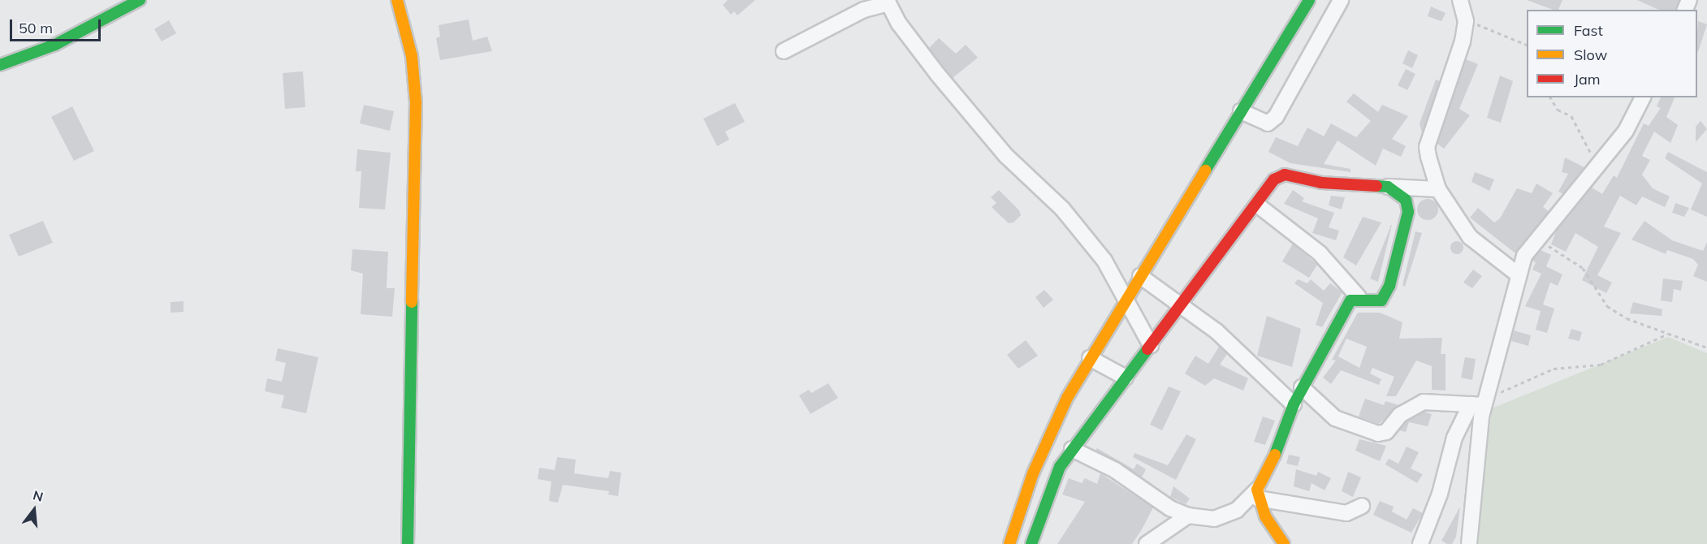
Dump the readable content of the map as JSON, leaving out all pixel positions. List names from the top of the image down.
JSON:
{
  "legend": ["Fast", "Slow", "Jam"],
  "scale_bar": "50 m",
  "north": "top"
}
